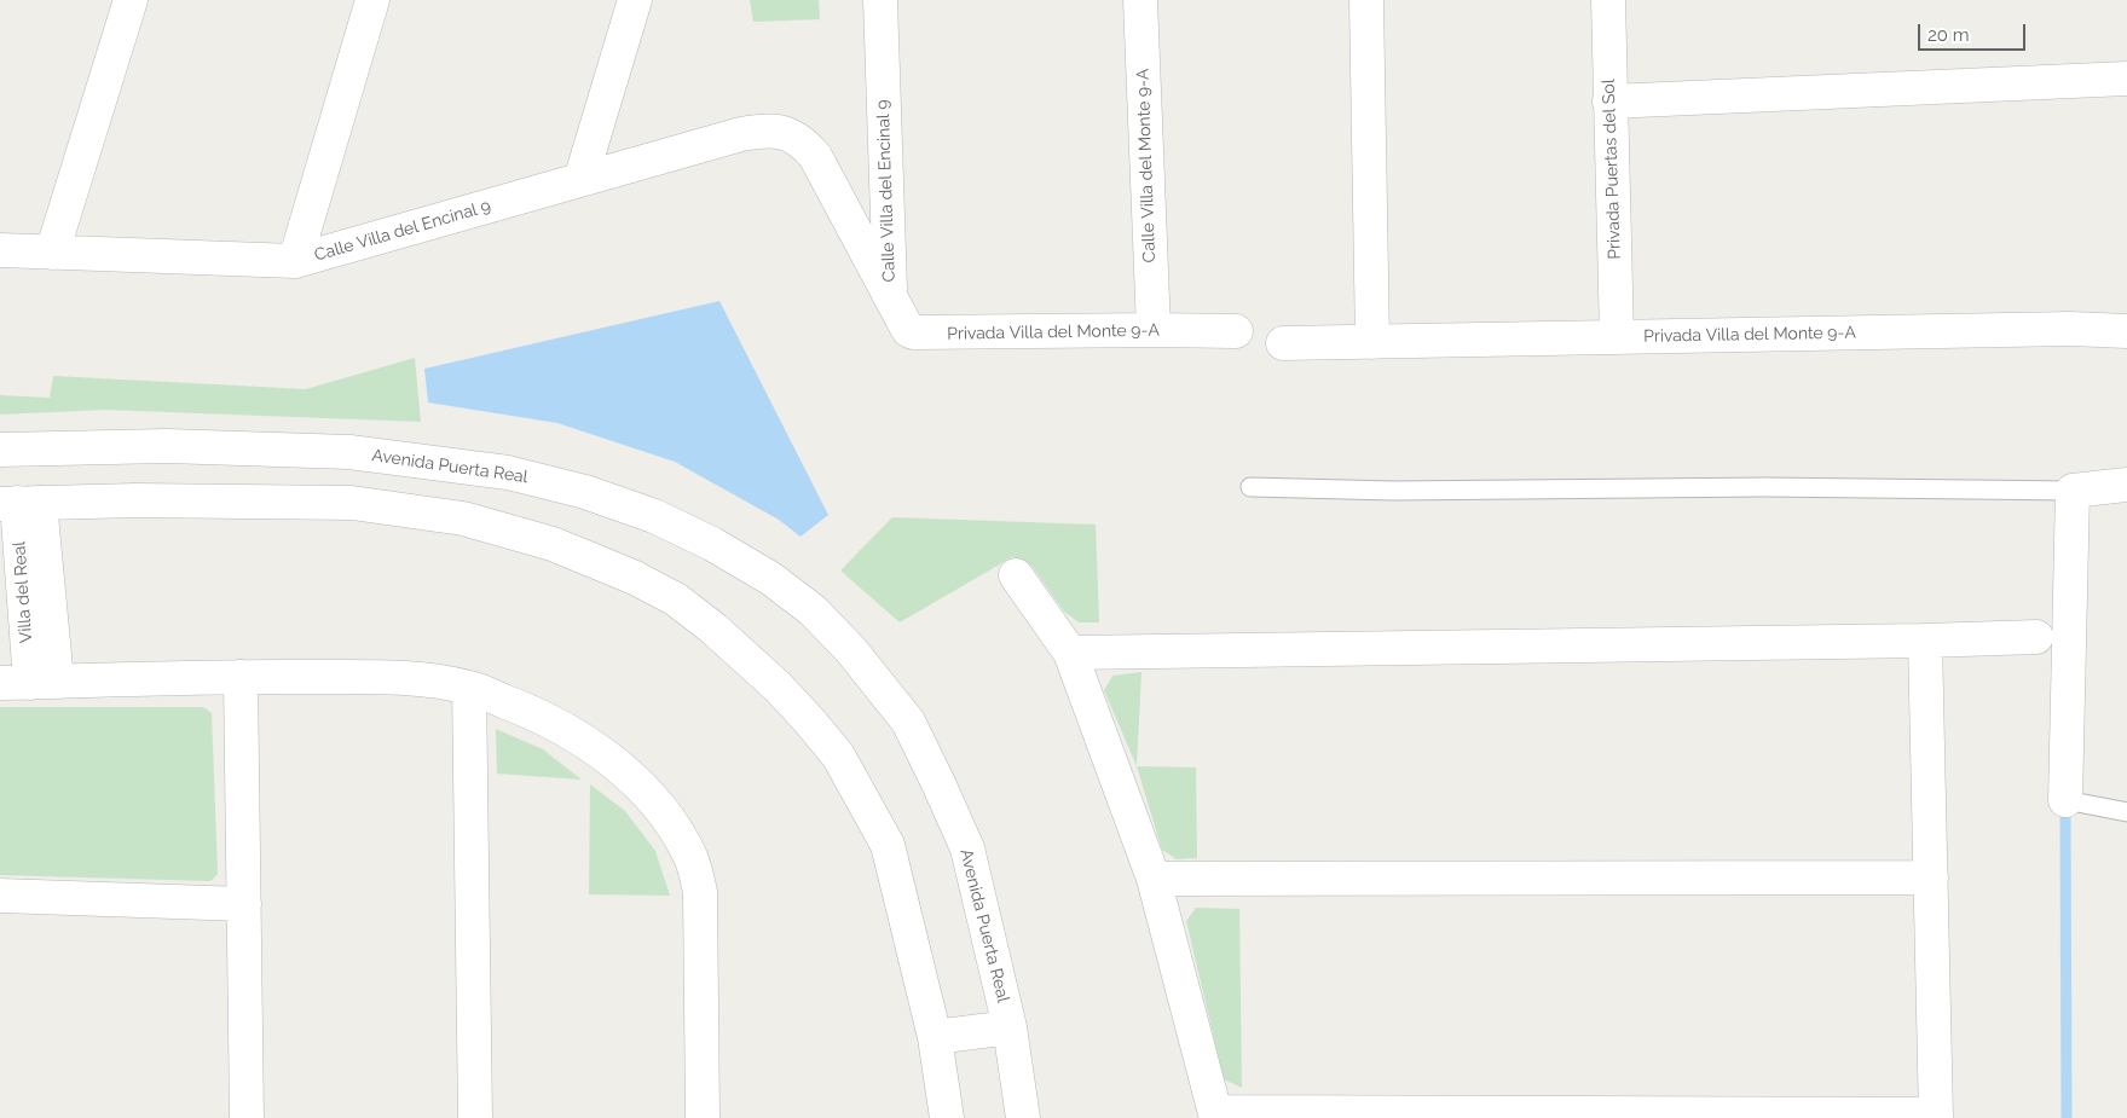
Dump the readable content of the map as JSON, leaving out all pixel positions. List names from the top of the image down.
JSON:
{
  "streets": {
    "street": [
      "Calle Villa del Monte 9-A",
      "Privada Puertas del Sol",
      "Calle Villa del Encinal 9",
      "Privada Villa del Monte 9-A",
      "Avenida Puerta Real",
      "Villa del Real"
    ]
  },
  "crossings": [
    ["Calle Villa del Monte 9-A", "Privada Villa del Monte 9-A"],
    ["Privada Puertas del Sol", "Privada Villa del Monte 9-A"],
    ["Calle Villa del Encinal 9", "Privada Villa del Monte 9-A"]
  ],
  "scale_bar": "20 m"
}
